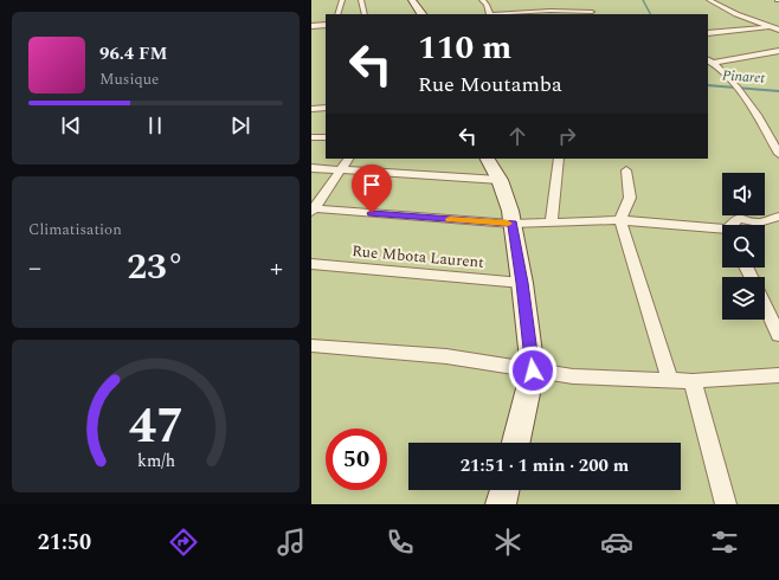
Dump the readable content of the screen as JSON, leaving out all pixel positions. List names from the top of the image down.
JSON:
{
  "streets": {
    "street": ["Rue Mbota Laurent"]
  },
  "water": ["Pinaret"],
  "page": {
    "turn": ["110 m", "Rue Moutamba"],
    "song": ["96.4 FM", "Musique"],
    "tile": "Climatisation",
    "heat": ["−", "23°", "+"],
    "limit": "50",
    "trip": "21:51 · 1 min · 200 m",
    "tabs": "21:50",
    "gauge": ["47", "km/h"]
  }
}
